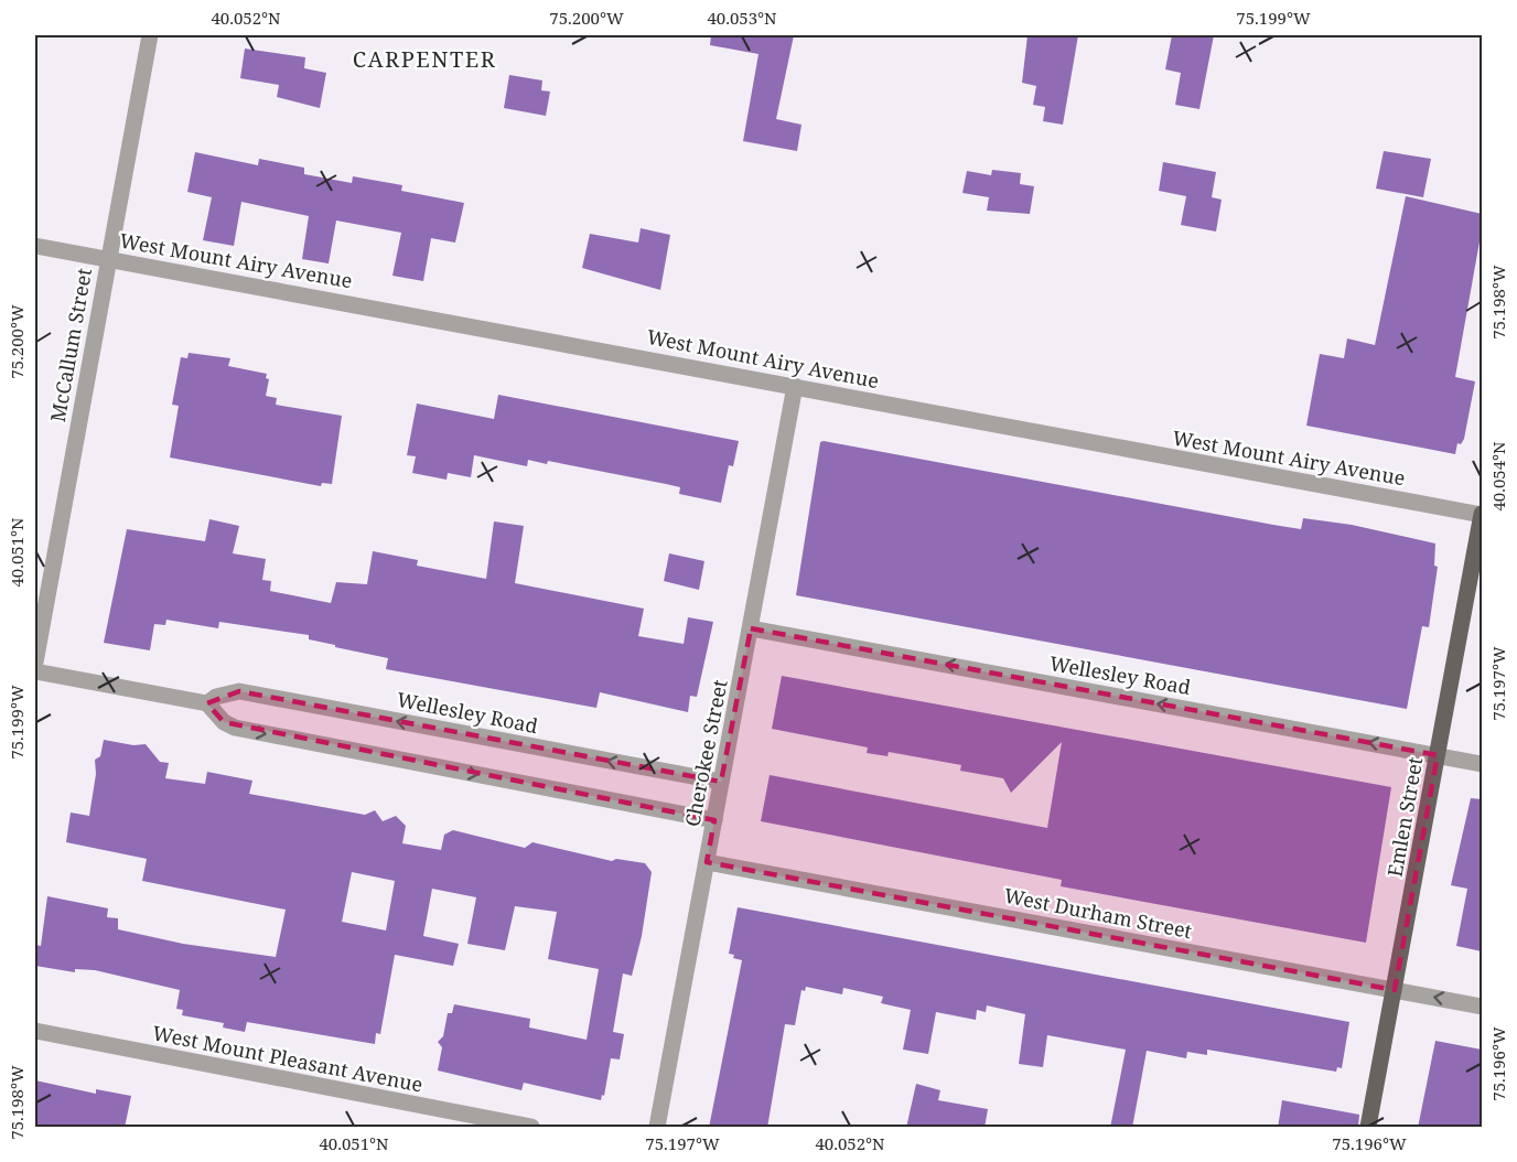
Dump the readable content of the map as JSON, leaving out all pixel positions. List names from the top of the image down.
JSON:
{
  "streets": {
    "main road": ["Emlen Street"],
    "street": [
      "West Mount Airy Avenue",
      "McCallum Street",
      "Wellesley Road",
      "Cherokee Street",
      "West Durham Street",
      "West Mount Pleasant Avenue"
    ]
  },
  "crossings": [
    ["West Mount Airy Avenue", "McCallum Street"],
    ["West Mount Airy Avenue", "Cherokee Street"],
    ["West Mount Airy Avenue", "Emlen Street"],
    ["Wellesley Road", "Cherokee Street"],
    ["Wellesley Road", "Emlen Street"],
    ["Cherokee Street", "West Durham Street"],
    ["Emlen Street", "West Durham Street"]
  ],
  "districts": ["CARPENTER"],
  "coordinates": [
    "40.052°N",
    "75.200°W",
    "40.053°N",
    "75.199°W",
    "75.198°W",
    "40.054°N",
    "40.051°N",
    "75.197°W",
    "75.196°W"
  ]
}
